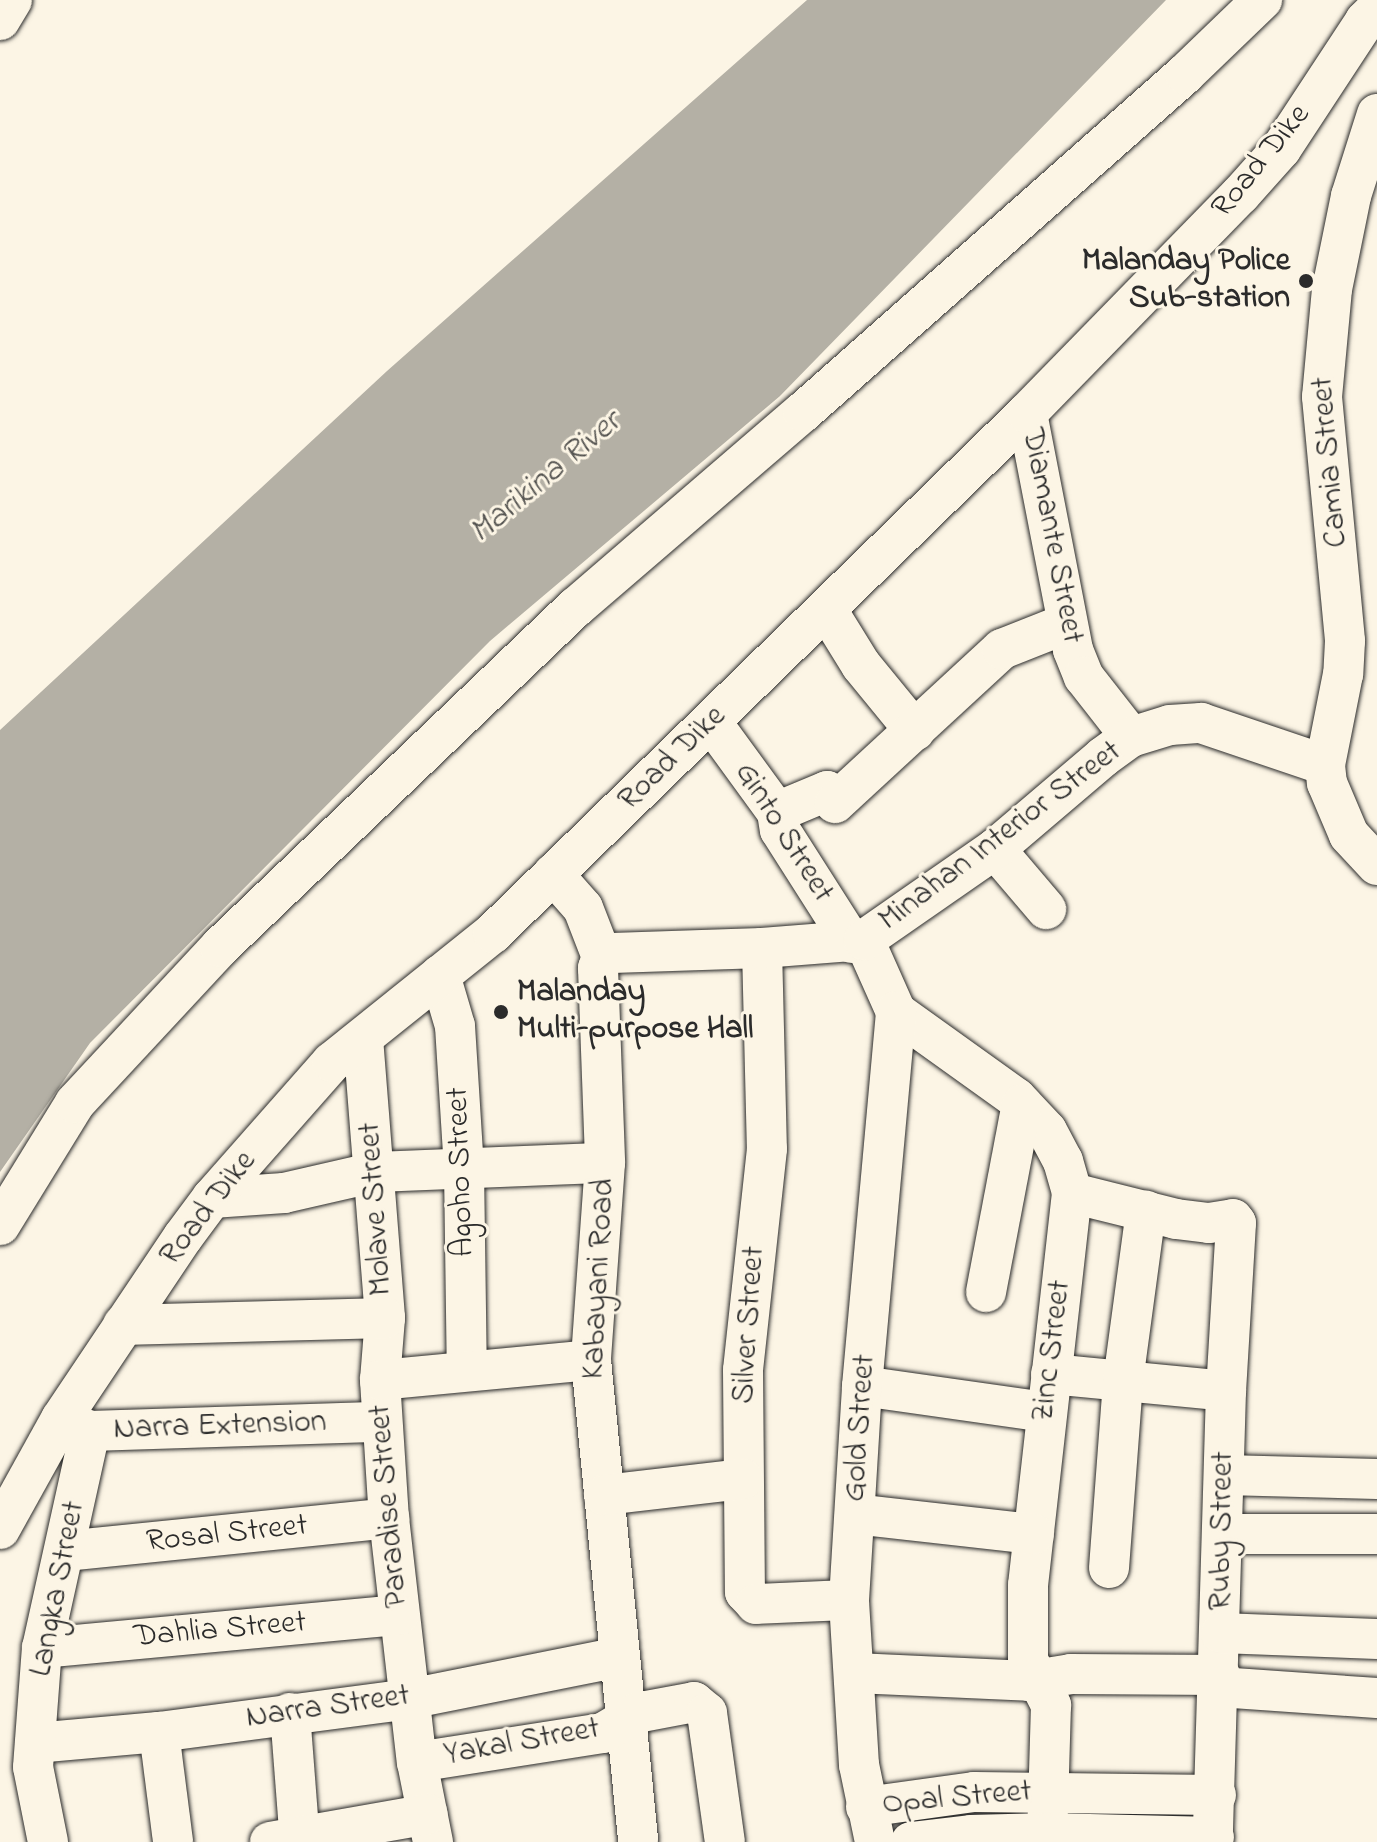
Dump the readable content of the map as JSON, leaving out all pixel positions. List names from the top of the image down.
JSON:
{
  "streets": {
    "street": [
      "Road Dike",
      "Camia Street",
      "Diamante Street",
      "Ginto Street",
      "Minahan Interior Street",
      "Agoho Street",
      "Molave Street",
      "Kabayani Road",
      "Silver Street",
      "Zinc Street",
      "Narra Extension",
      "Gold Street",
      "Paradise Street",
      "Ruby Street",
      "Rosal Street",
      "Langka Street",
      "Dahlia Street",
      "Narra Street",
      "Yakal Street",
      "Opal Street"
    ]
  },
  "crossings": [
    ["Road Dike", "Diamante Street"],
    ["Road Dike", "Ginto Street"],
    ["Road Dike", "Agoho Street"],
    ["Road Dike", "Molave Street"],
    ["Road Dike", "Kabayani Road"],
    ["Road Dike", "Narra Extension"],
    ["Road Dike", "Langka Street"],
    ["Camia Street", "Minahan Interior Street"],
    ["Diamante Street", "Minahan Interior Street"],
    ["Ginto Street", "Minahan Interior Street"],
    ["Minahan Interior Street", "Kabayani Road"],
    ["Minahan Interior Street", "Silver Street"],
    ["Agoho Street", "Paradise Street"],
    ["Molave Street", "Paradise Street"],
    ["Kabayani Road", "Paradise Street"],
    ["Kabayani Road", "Narra Street"],
    ["Kabayani Road", "Yakal Street"],
    ["Silver Street", "Gold Street"],
    ["Zinc Street", "Gold Street"],
    ["Zinc Street", "Opal Street"],
    ["Narra Extension", "Paradise Street"],
    ["Narra Extension", "Langka Street"],
    ["Gold Street", "Opal Street"],
    ["Paradise Street", "Rosal Street"],
    ["Paradise Street", "Dahlia Street"],
    ["Paradise Street", "Narra Street"],
    ["Paradise Street", "Yakal Street"],
    ["Ruby Street", "Opal Street"],
    ["Rosal Street", "Langka Street"],
    ["Langka Street", "Dahlia Street"],
    ["Langka Street", "Narra Street"]
  ],
  "water": ["Marikina River"],
  "places": ["Malanday Police Sub-station", "Malanday Multi-purpose Hall"]
}
